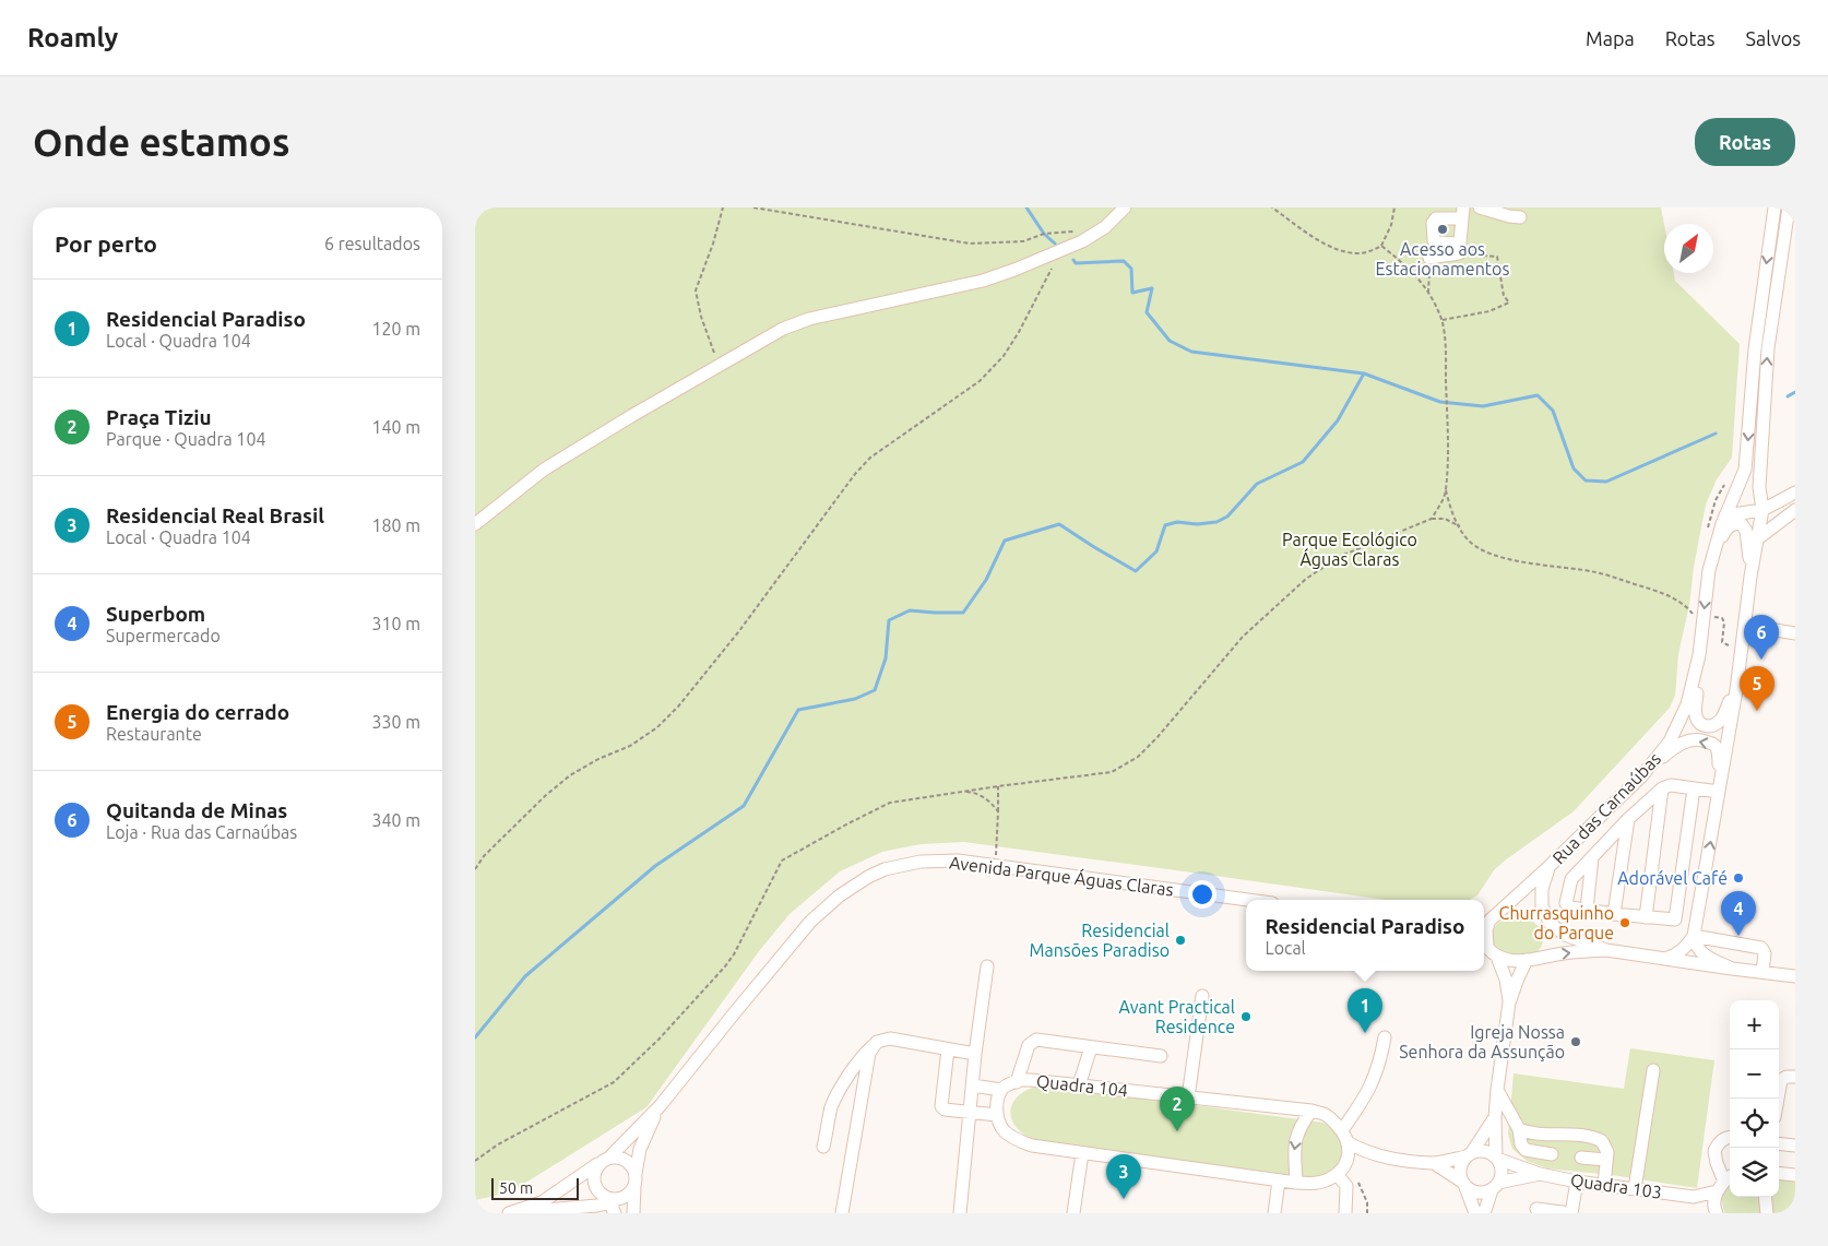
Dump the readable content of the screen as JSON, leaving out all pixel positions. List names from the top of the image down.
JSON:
{
  "streets": {
    "street": [
      "Rua das Carnaúbas",
      "Avenida Parque Águas Claras",
      "Quadra 104",
      "Quadra 103"
    ]
  },
  "parks": ["Parque Ecológico Águas Claras"],
  "places": [
    "Acesso aos Estacionamentos",
    "Adorável Café",
    "Churrasquinho do Parque",
    "Residencial Mansões Paradiso",
    "Avant Practical Residence",
    "Igreja Nossa Senhora da Assunção"
  ],
  "scale_bar": "50 m",
  "north": "top right",
  "page": {
    "header": "Roamly",
    "nav": ["Mapa", "Rotas", "Salvos"],
    "buttons": "Rotas",
    "title": "Onde estamos",
    "heading": ["Por perto", "6 resultados"],
    "list": [
      {
        "mark": "1",
        "name": "Residencial Paradiso",
        "note": "Local · Quadra 104",
        "value": "120 m"
      },
      {
        "mark": "2",
        "name": "Praça Tiziu",
        "note": "Parque · Quadra 104",
        "value": "140 m"
      },
      {
        "mark": "3",
        "name": "Residencial Real Brasil",
        "note": "Local · Quadra 104",
        "value": "180 m"
      },
      {
        "mark": "4",
        "name": "Superbom",
        "note": "Supermercado",
        "value": "310 m"
      },
      {
        "mark": "5",
        "name": "Energia do cerrado",
        "note": "Restaurante",
        "value": "330 m"
      },
      {
        "mark": "6",
        "name": "Quitanda de Minas",
        "note": "Loja · Rua das Carnaúbas",
        "value": "340 m"
      }
    ],
    "pins": [
      "6",
      "5",
      "4",
      "1",
      "2",
      "3"
    ],
    "popup": ["Residencial Paradiso", "Local"],
    "map_buttons": ["+", "−"],
    "scale": "50 m"
  }
}
